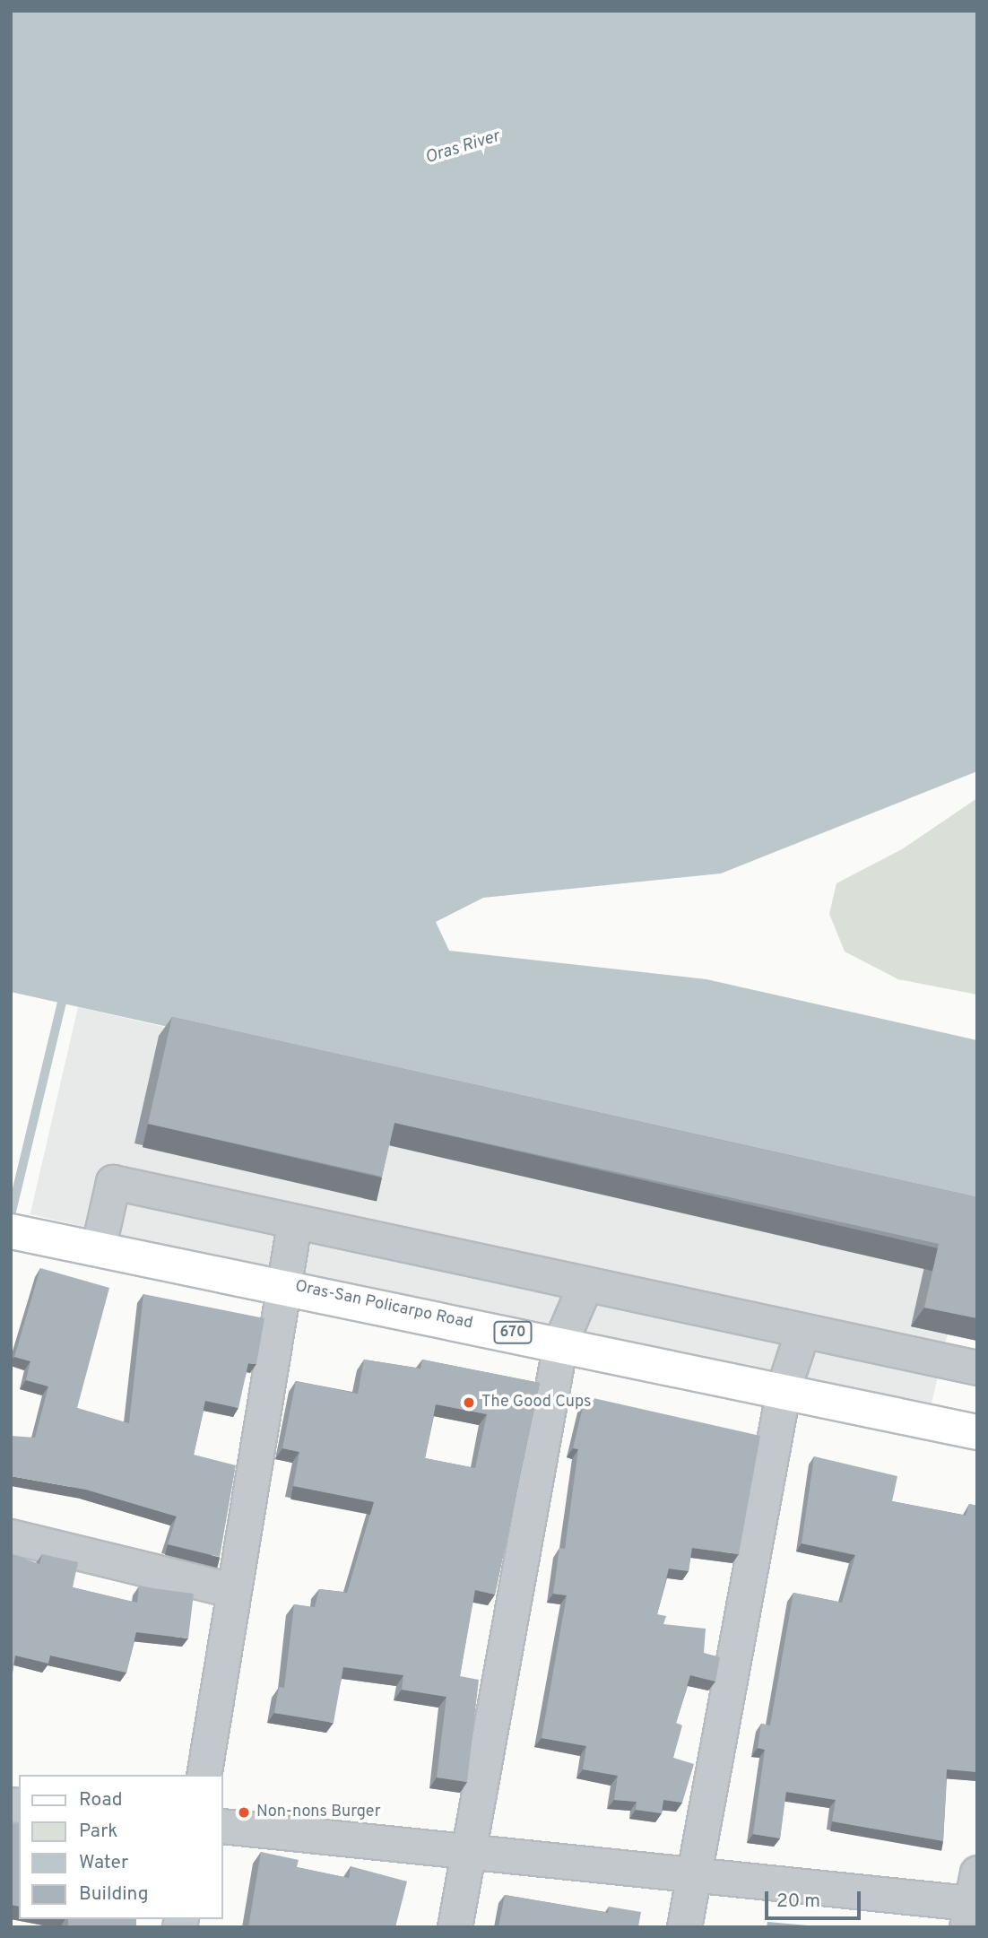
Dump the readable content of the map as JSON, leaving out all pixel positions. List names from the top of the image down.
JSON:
{
  "streets": {
    "main road": ["Oras-San Policarpo Road", "670"]
  },
  "water": ["Oras River"],
  "places": ["The Good Cups", "Non-nons Burger"],
  "legend": [
    "Road",
    "Park",
    "Water",
    "Building"
  ],
  "scale_bar": "20 m"
}
